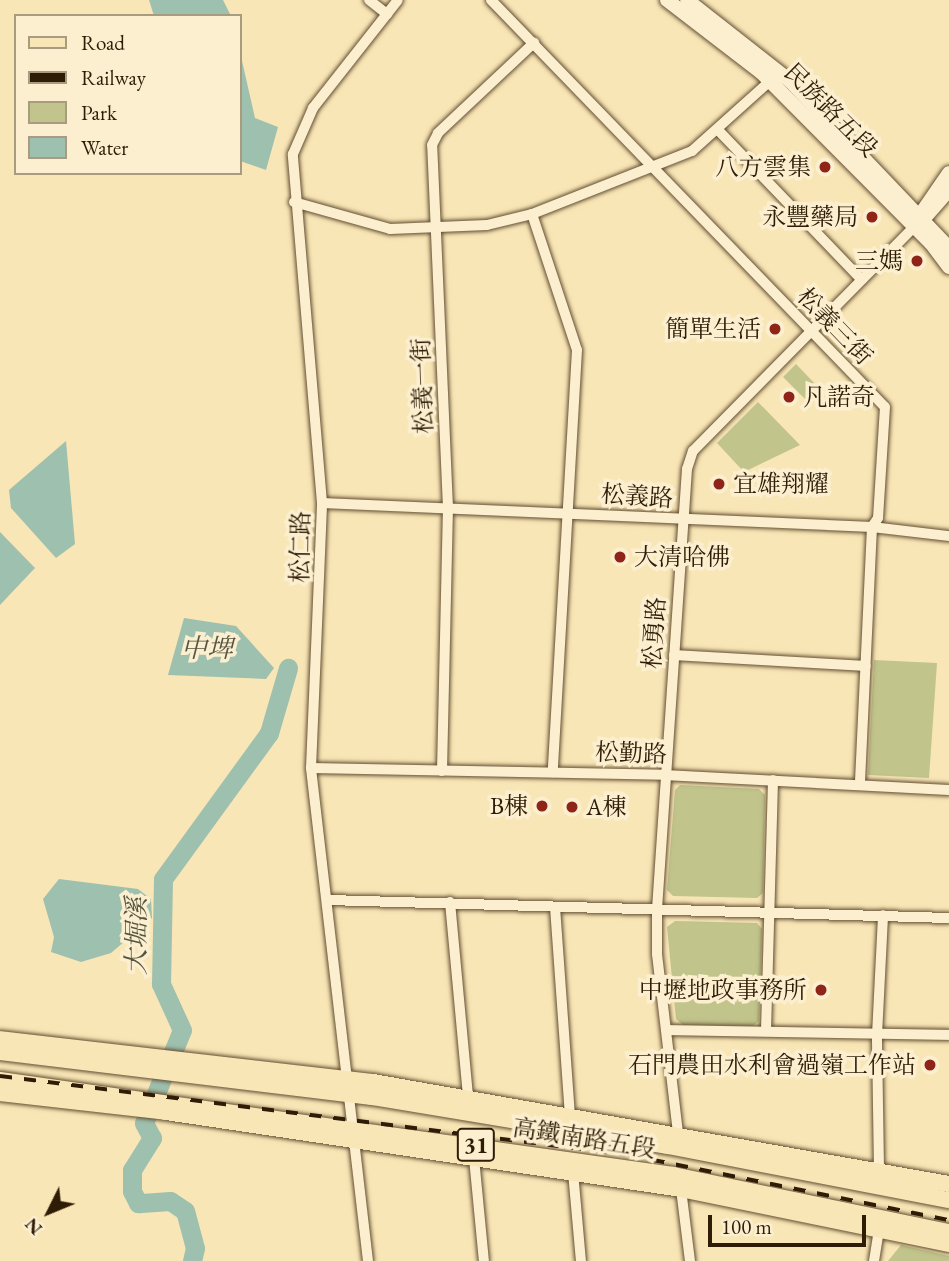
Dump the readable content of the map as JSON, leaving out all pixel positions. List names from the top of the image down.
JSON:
{
  "streets": {
    "main road": ["民族路五段", "高鐵南路五段", "31"],
    "street": [
      "松義三街",
      "松義一街",
      "松義路",
      "松仁路",
      "松勇路",
      "松勤路"
    ]
  },
  "crossings": [
    ["民族路五段", "松勇路"],
    ["松義三街", "松義一街"],
    ["松義三街", "松義路"],
    ["松義三街", "松勇路"],
    ["松義三街", "松勤路"],
    ["松義一街", "松義路"],
    ["松義一街", "松勤路"],
    ["松義路", "松仁路"],
    ["松義路", "松勇路"],
    ["松仁路", "松勤路"],
    ["松仁路", "高鐵南路五段"],
    ["松勇路", "松勤路"],
    ["松勇路", "高鐵南路五段"]
  ],
  "water": ["中埤", "大堀溪"],
  "places": [
    "八方雲集",
    "永豐藥局",
    "三媽",
    "簡單生活",
    "凡諾奇",
    "宜雄翔耀",
    "大清哈佛",
    "B棟",
    "A棟",
    "中壢地政事務所",
    "石門農田水利會過嶺工作站"
  ],
  "legend": [
    "Road",
    "Railway",
    "Park",
    "Water"
  ],
  "scale_bar": "100 m",
  "north": "bottom left"
}
